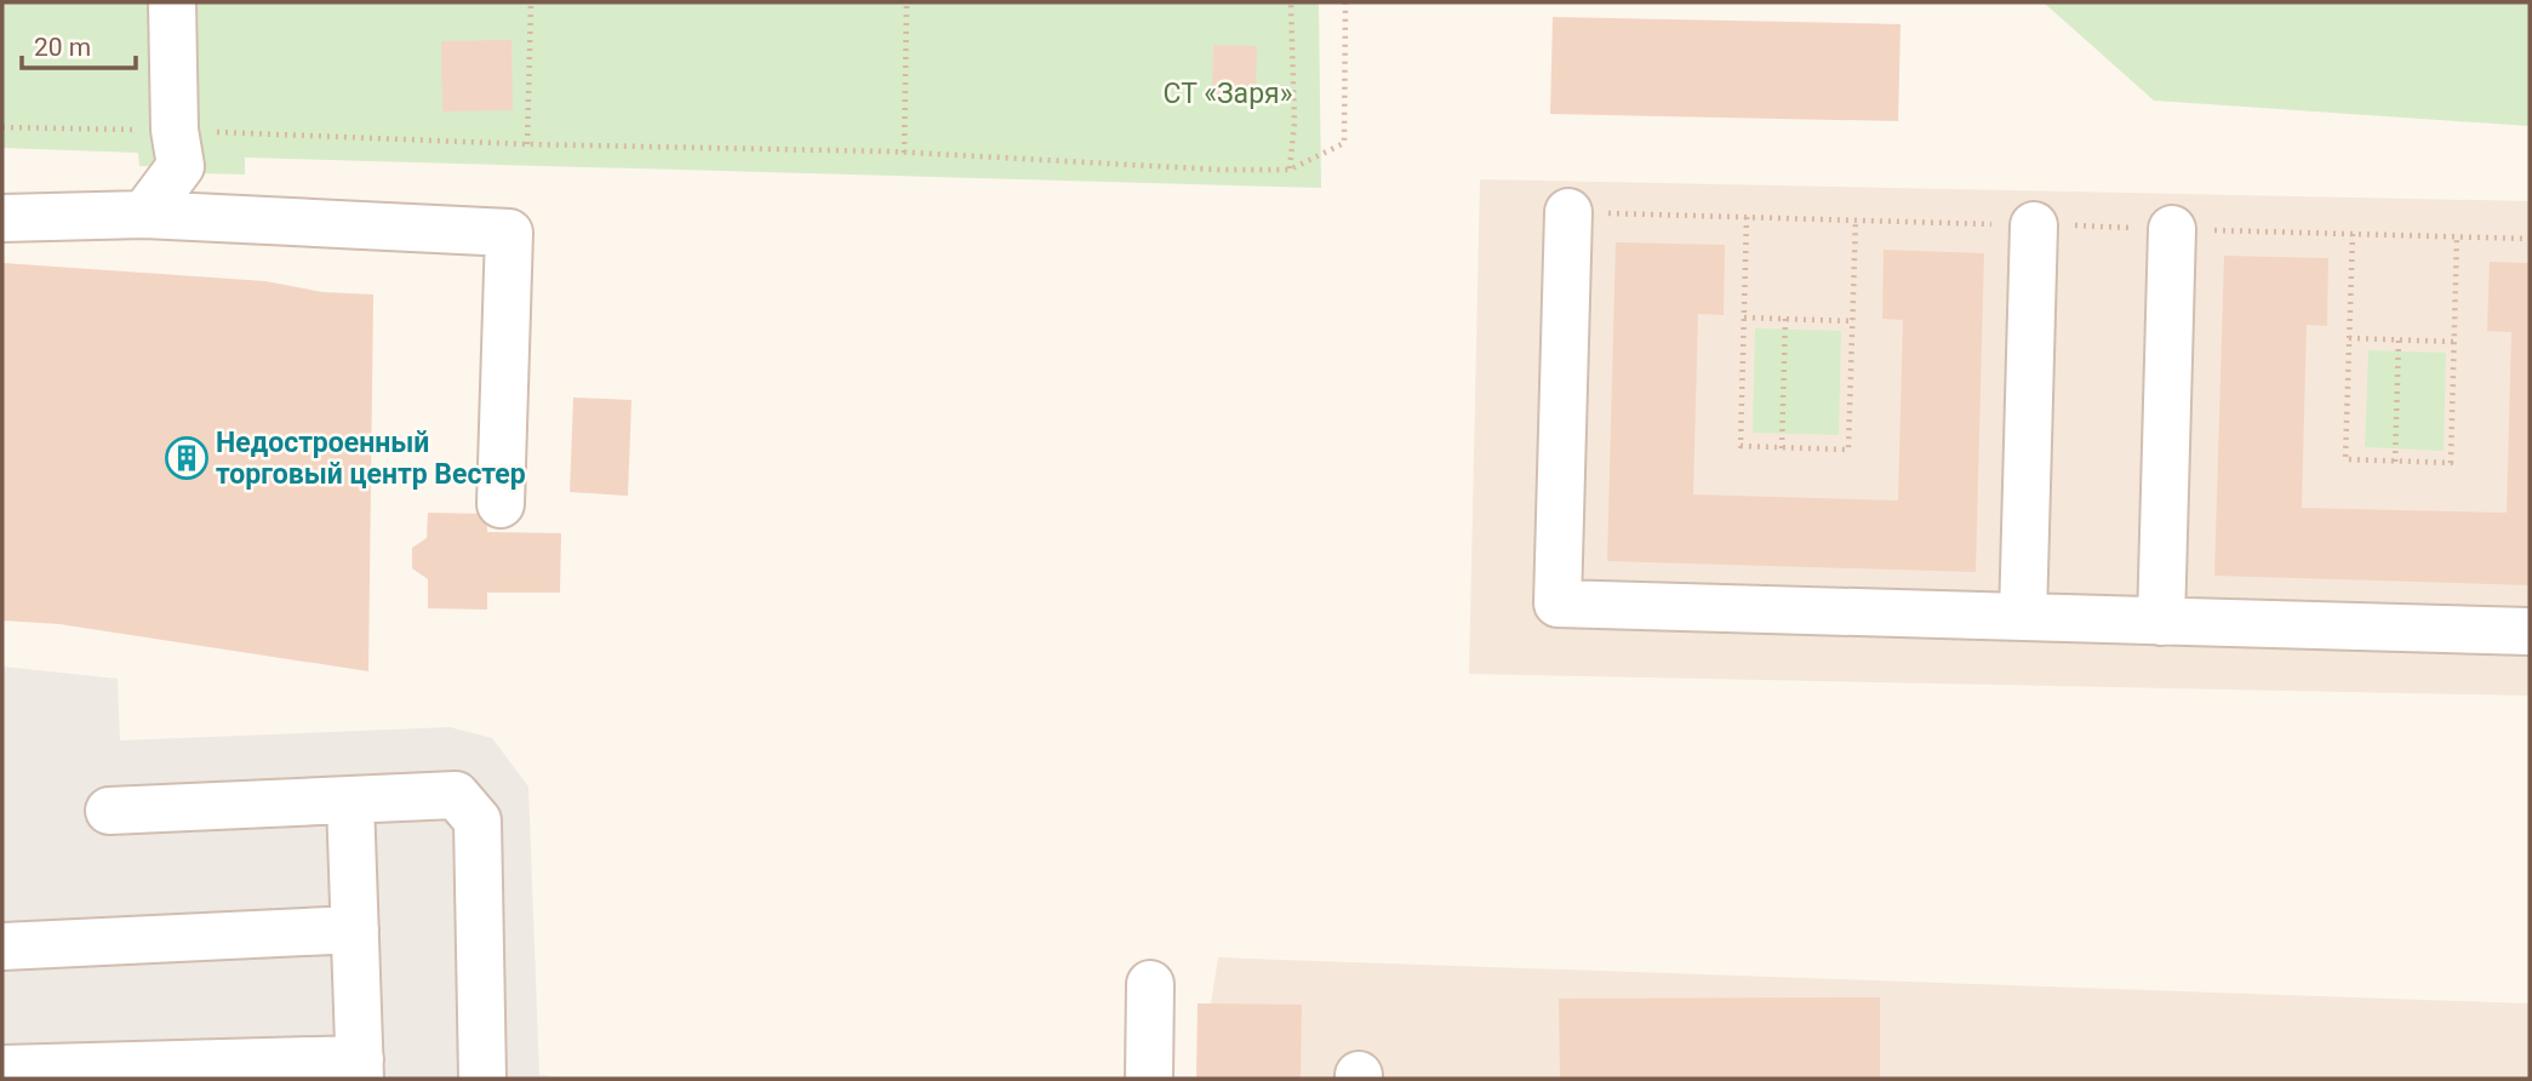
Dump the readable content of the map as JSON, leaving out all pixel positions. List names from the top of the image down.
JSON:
{
  "parks": ["СТ «Заря»"],
  "places": {
    "building": ["Недостроенный торговый центр Вестер"]
  },
  "scale_bar": "20 m"
}
